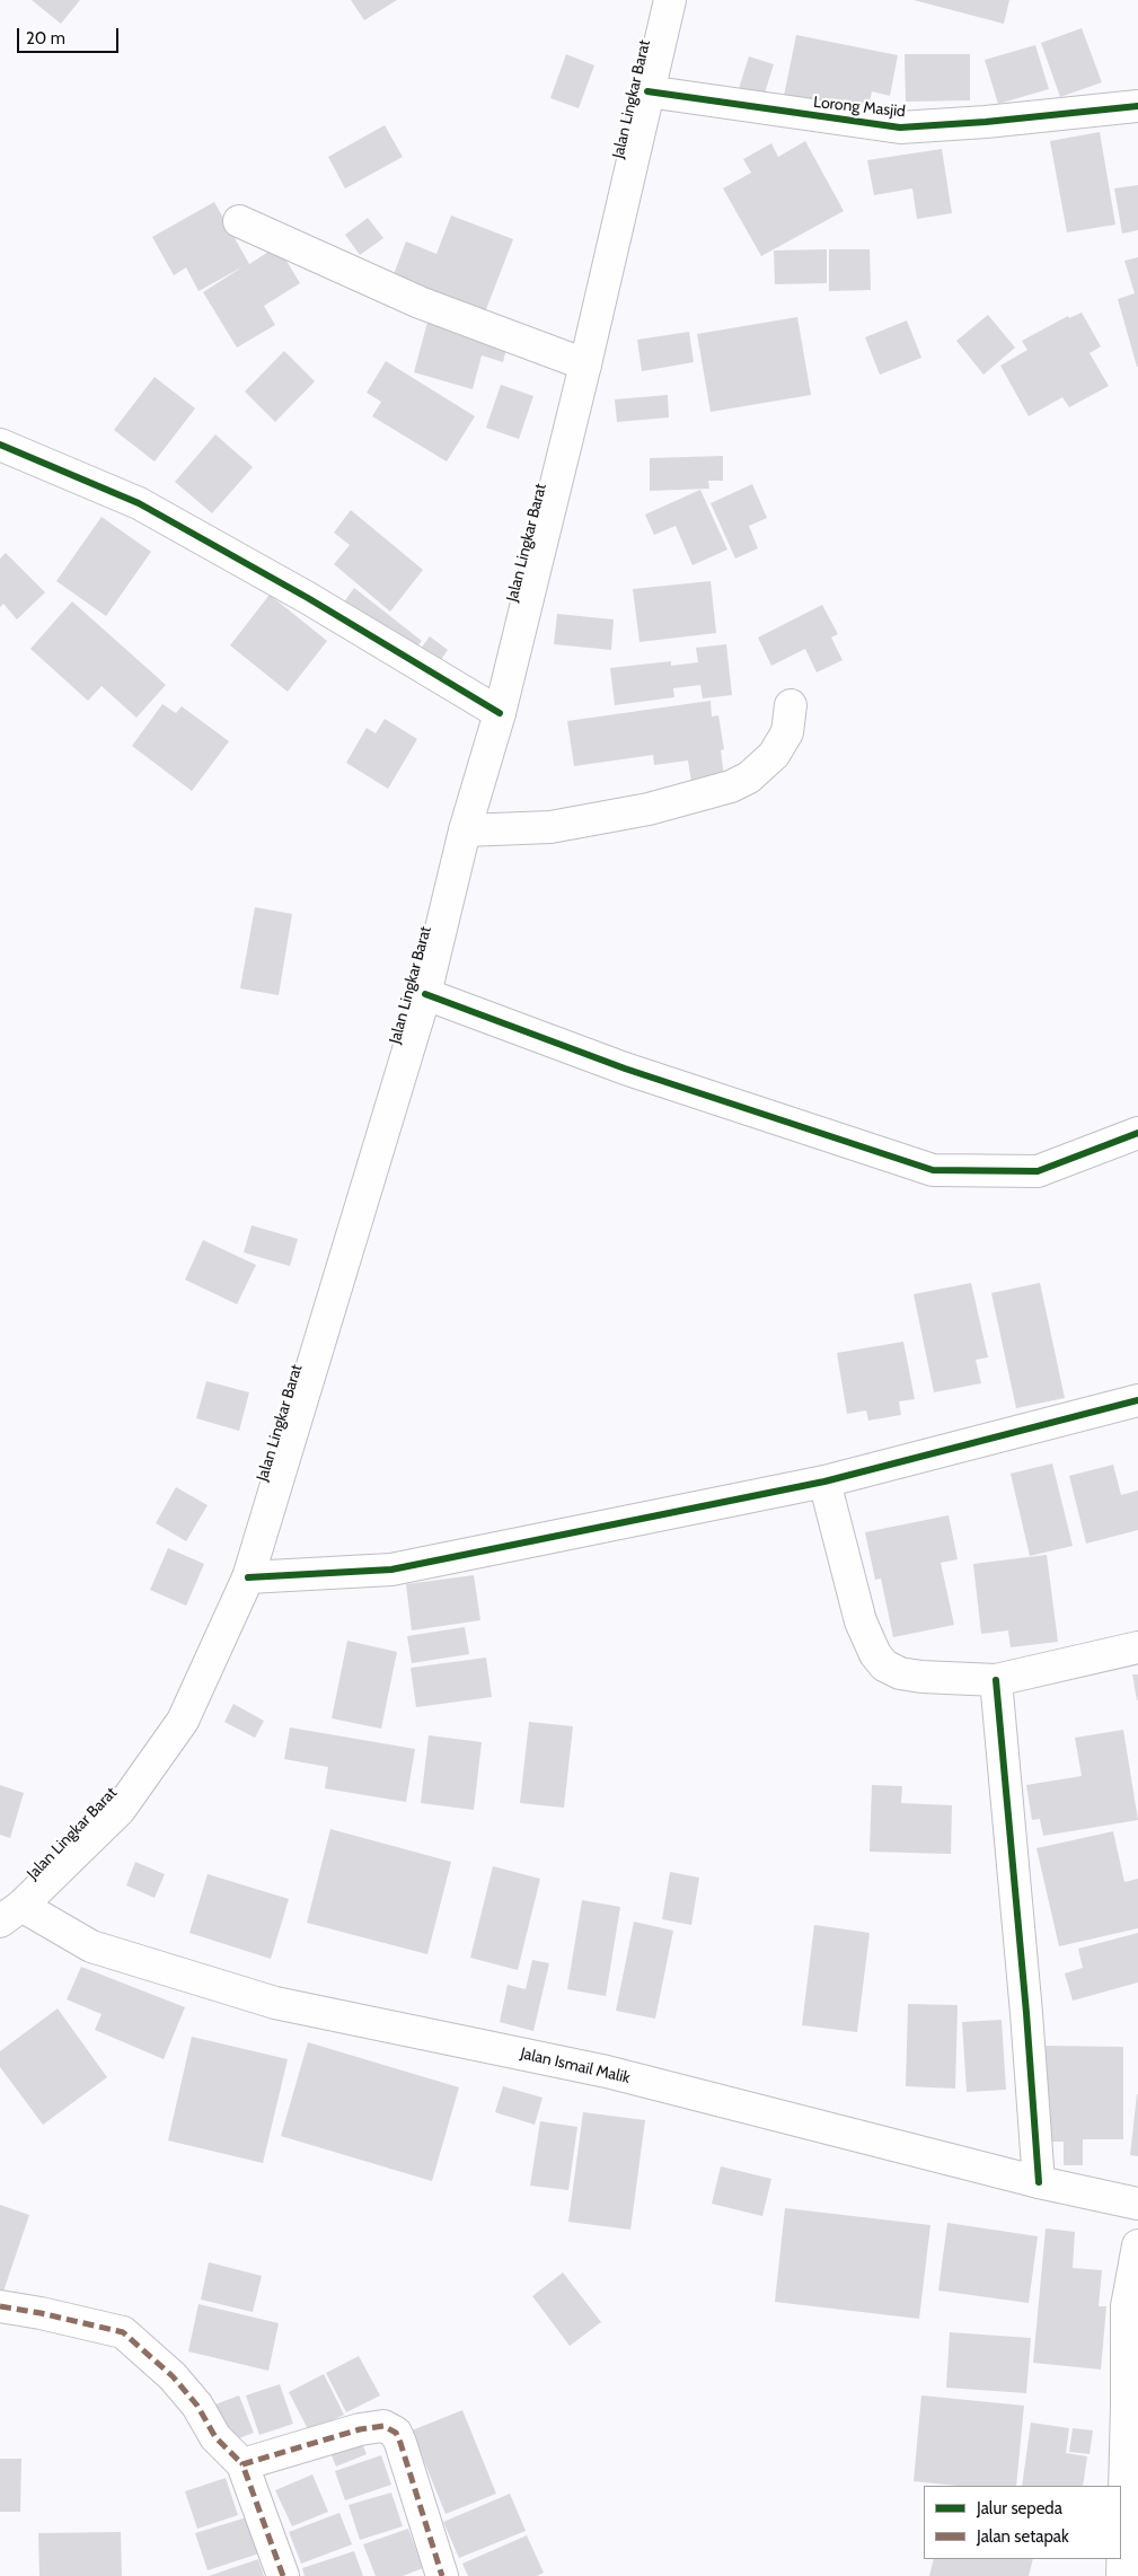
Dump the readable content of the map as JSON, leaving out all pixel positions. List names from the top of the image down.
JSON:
{
  "streets": {
    "main road": ["Jalan Lingkar Barat", "Lorong Masjid", "Jalan Ismail Malik"]
  },
  "crossings": [
    ["Jalan Lingkar Barat", "Lorong Masjid"],
    ["Jalan Lingkar Barat", "Jalan Ismail Malik"]
  ],
  "legend": ["Jalur sepeda", "Jalan setapak"],
  "scale_bar": "20 m"
}
